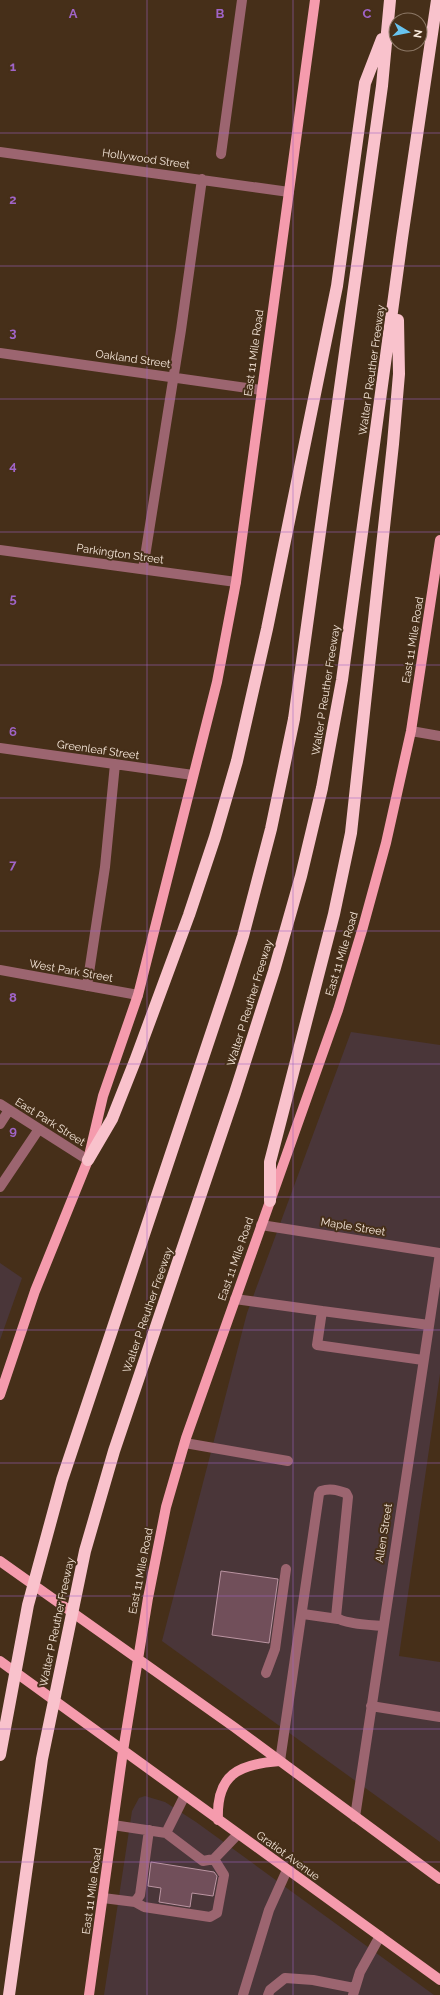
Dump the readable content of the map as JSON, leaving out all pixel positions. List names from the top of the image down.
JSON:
{
  "streets": {
    "highway": ["Walter P Reuther Freeway"],
    "main road": ["East 11 Mile Road", "Gratiot Avenue"],
    "street": [
      "Hollywood Street",
      "Oakland Street",
      "Parkington Street",
      "Greenleaf Street",
      "West Park Street",
      "East Park Street",
      "Maple Street",
      "Allen Street"
    ]
  },
  "crossings": [
    ["Hollywood Street", "East 11 Mile Road"],
    ["East 11 Mile Road", "Oakland Street"],
    ["East 11 Mile Road", "Parkington Street"],
    ["East 11 Mile Road", "Greenleaf Street"],
    ["East 11 Mile Road", "West Park Street"],
    ["East 11 Mile Road", "East Park Street"],
    ["East 11 Mile Road", "Maple Street"],
    ["East 11 Mile Road", "Gratiot Avenue"],
    ["Maple Street", "Allen Street"]
  ],
  "north": "right",
  "grid": {
    "columns": ["A", "B", "C"],
    "rows": [
      "1",
      "2",
      "3",
      "4",
      "5",
      "6",
      "7",
      "8",
      "9"
    ]
  }
}
